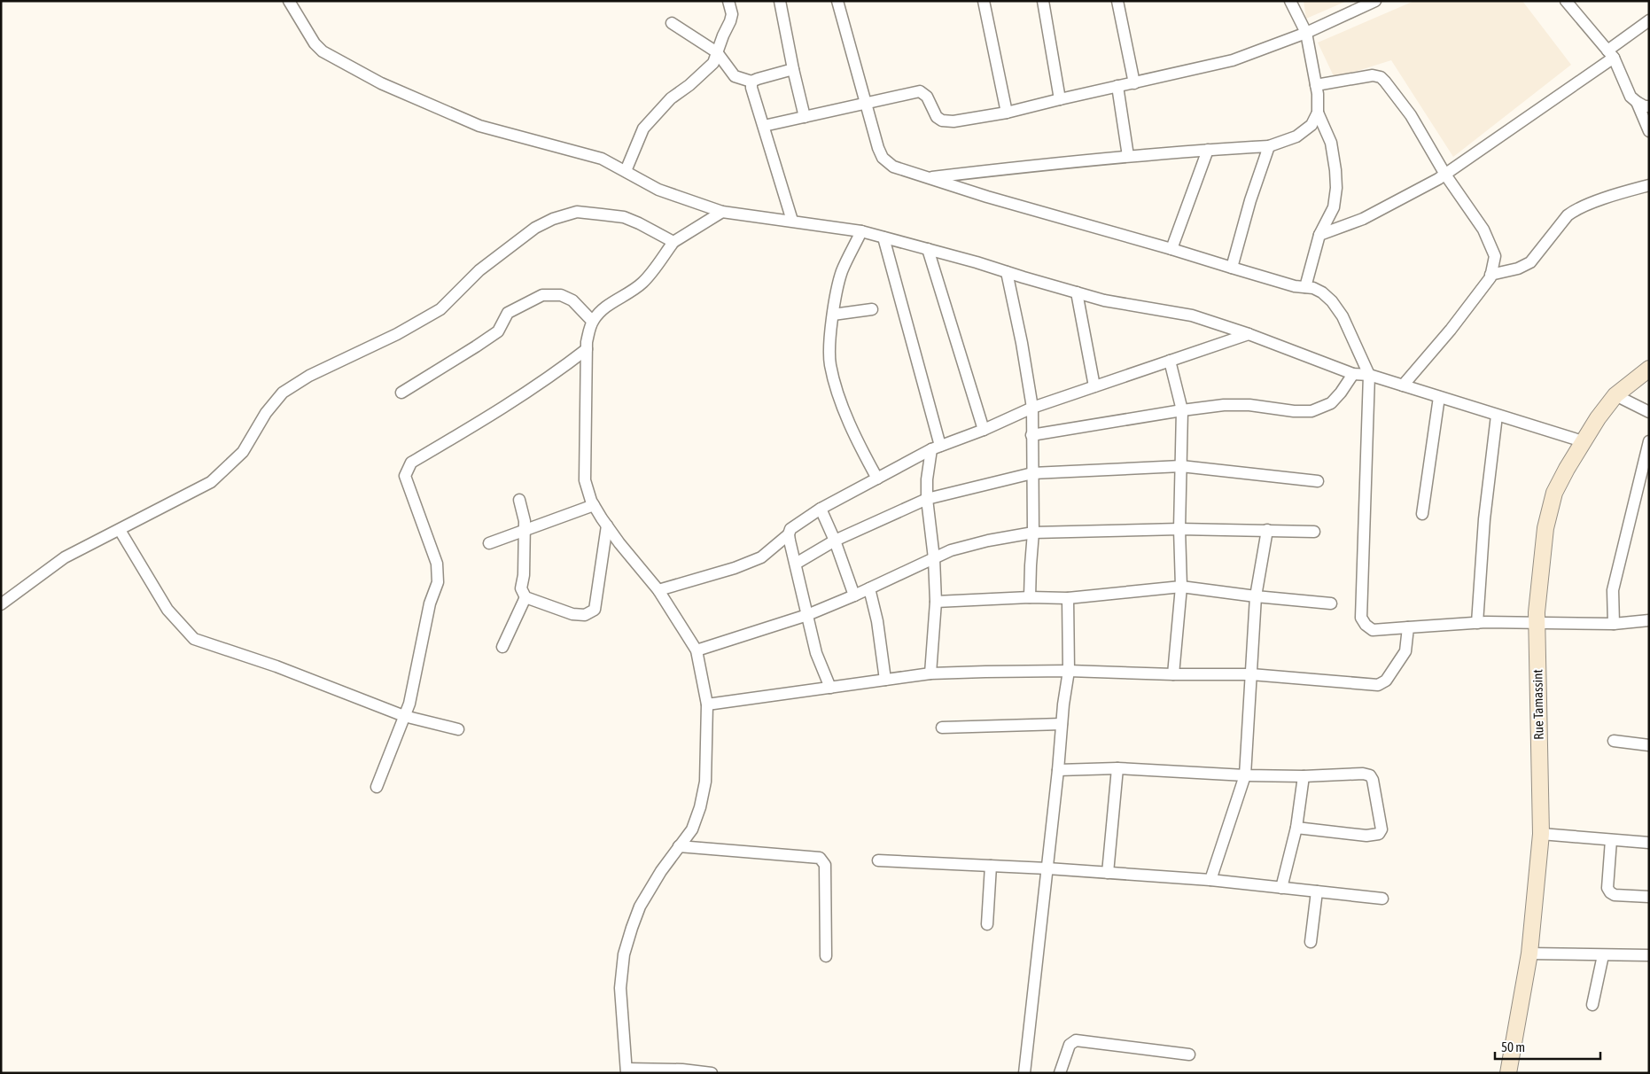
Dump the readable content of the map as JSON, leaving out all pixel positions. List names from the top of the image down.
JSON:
{
  "streets": {
    "main road": ["Rue Tamassint"]
  },
  "scale_bar": "50 m"
}
